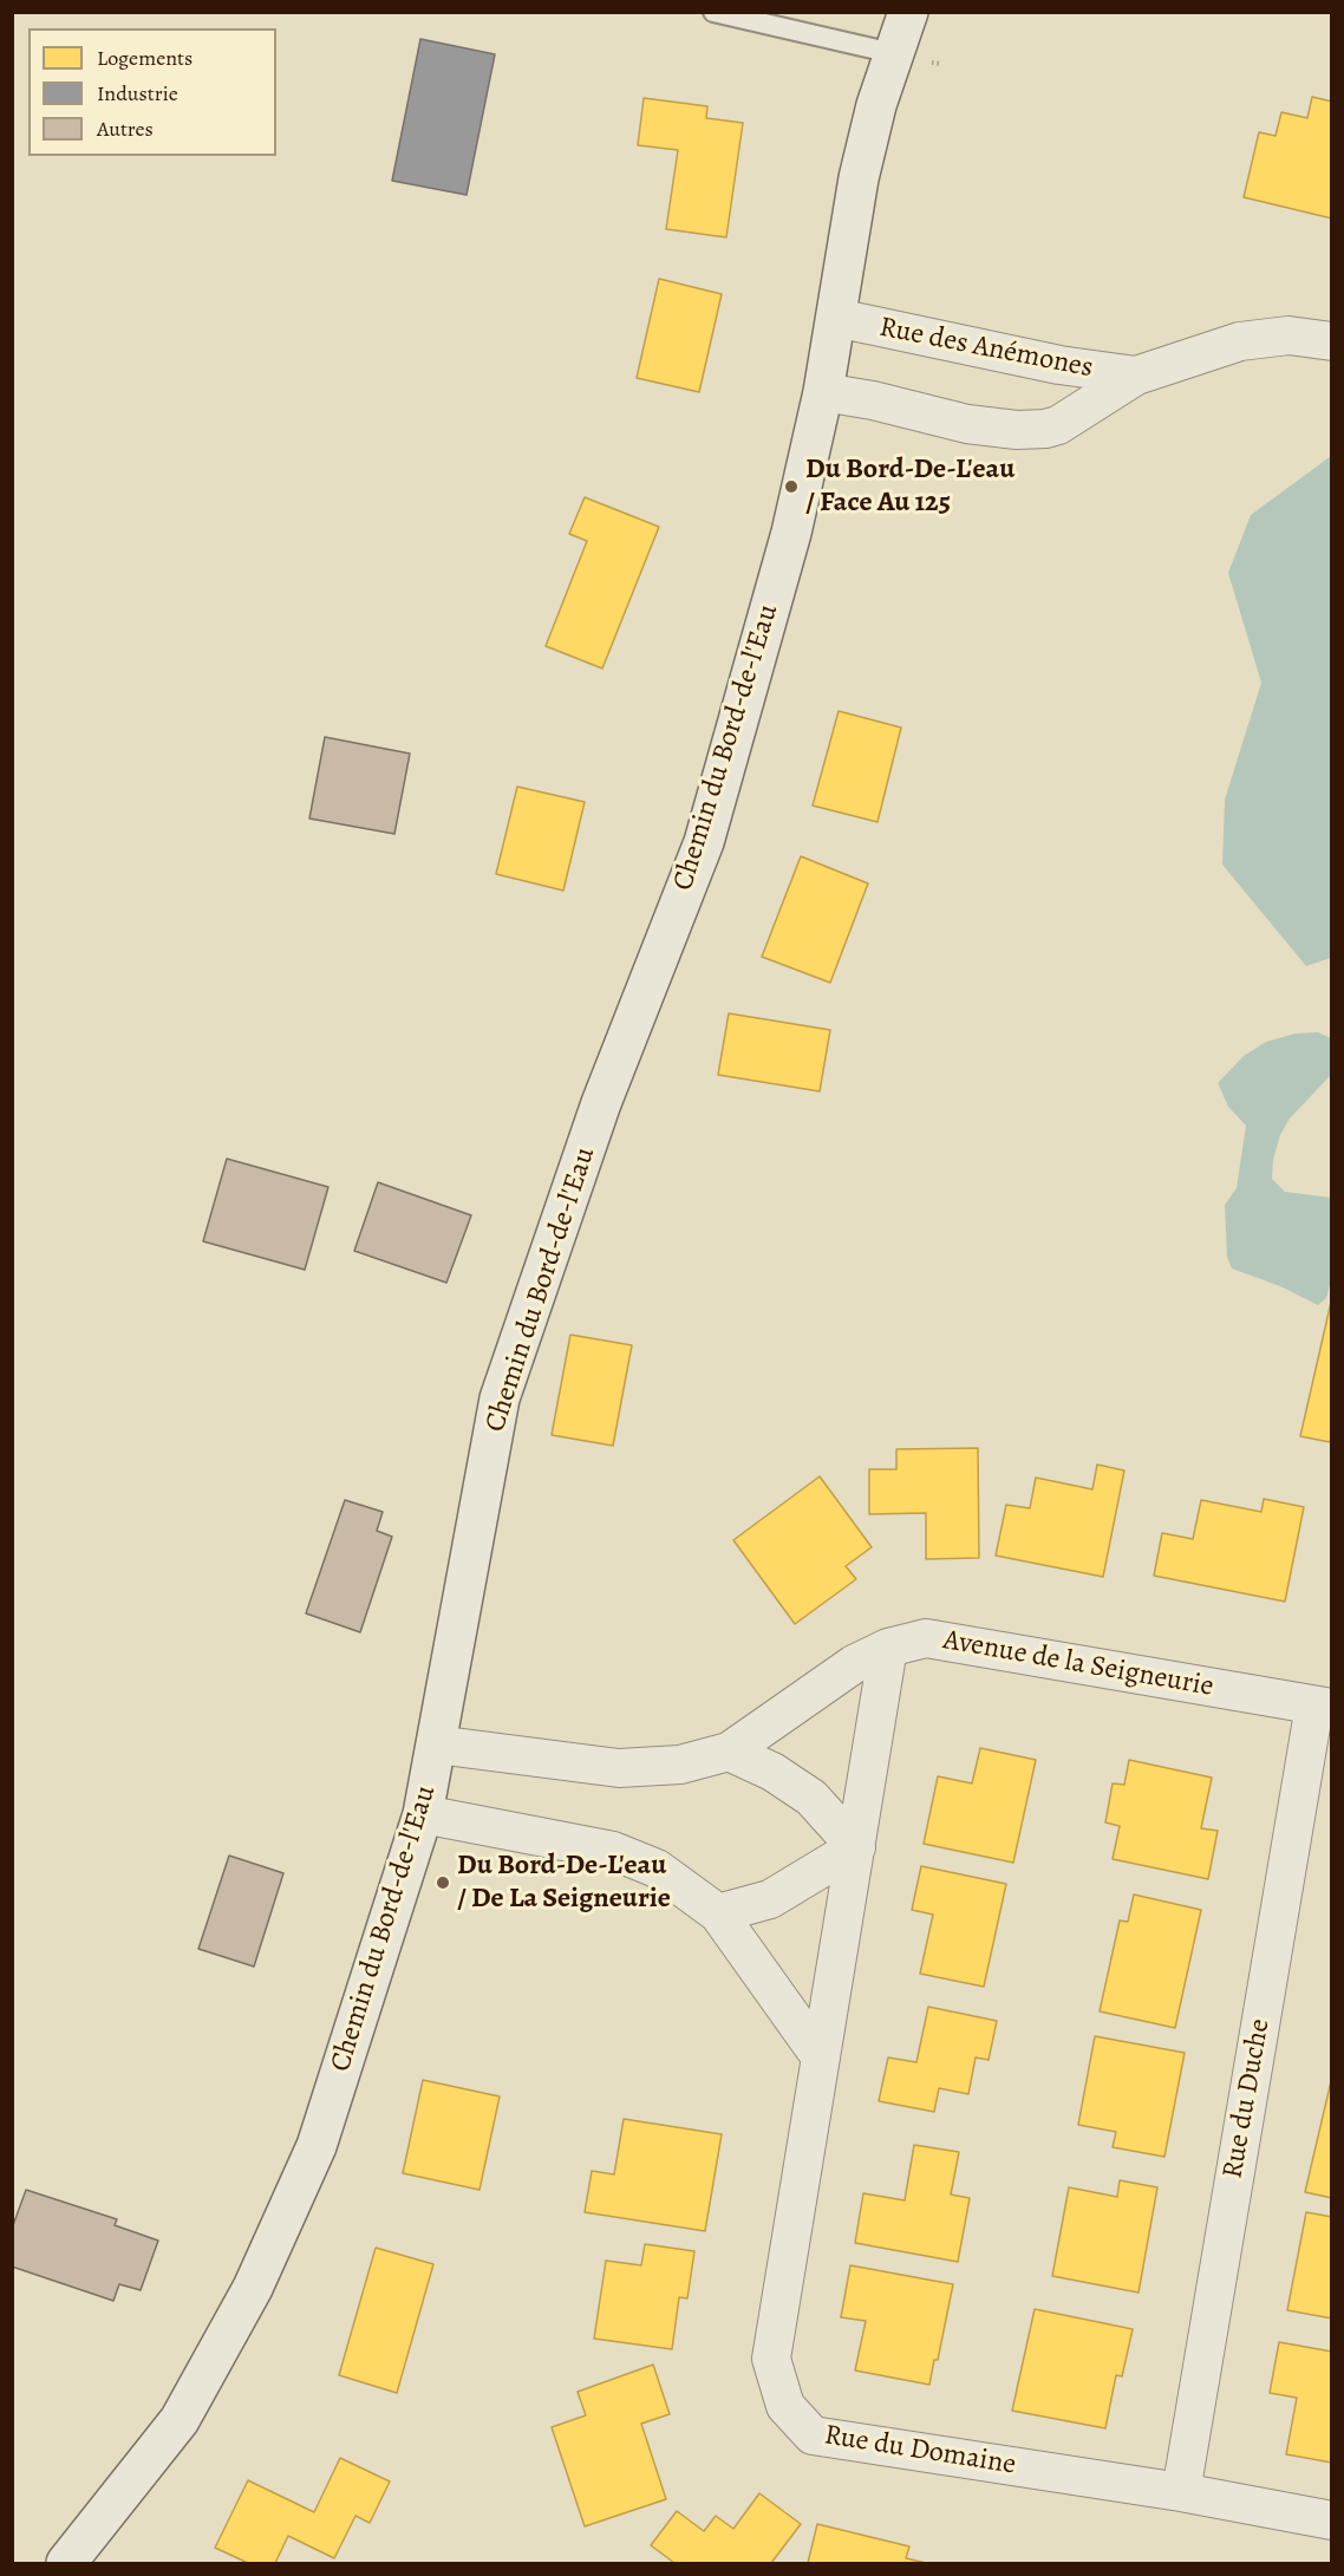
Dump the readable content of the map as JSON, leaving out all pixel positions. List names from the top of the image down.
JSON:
{
  "streets": {
    "street": [
      "Rue des Anémones",
      "Chemin du Bord-de-l'Eau",
      "Avenue de la Seigneurie",
      "Rue du Duche",
      "Rue du Domaine"
    ]
  },
  "crossings": [
    ["Rue des Anémones", "Chemin du Bord-de-l'Eau"],
    ["Chemin du Bord-de-l'Eau", "Avenue de la Seigneurie"],
    ["Avenue de la Seigneurie", "Rue du Duche"],
    ["Avenue de la Seigneurie", "Rue du Domaine"],
    ["Rue du Duche", "Rue du Domaine"]
  ],
  "places": ["Du Bord-De-L'eau / Face Au 125", "Du Bord-De-L'eau / De La Seigneurie"],
  "legend": ["Logements", "Industrie", "Autres"]
}
